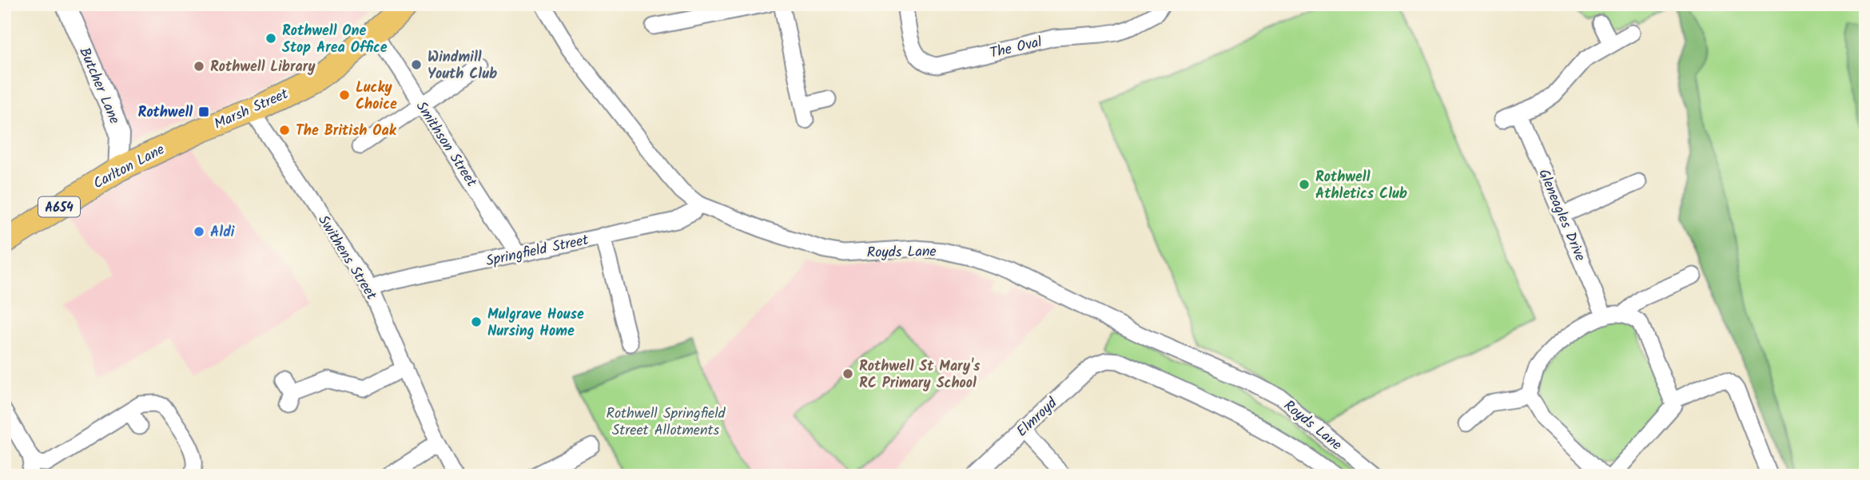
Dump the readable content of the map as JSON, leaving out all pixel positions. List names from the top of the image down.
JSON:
{
  "streets": {
    "main road": ["Marsh Street", "Carlton Lane", "A654"],
    "street": [
      "The Oval",
      "Butcher Lane",
      "Smithson Street",
      "Gleneagles Drive",
      "Springfield Street",
      "Royds Lane",
      "Swithens Street",
      "Elmroyd"
    ]
  },
  "crossings": [
    ["Butcher Lane", "Carlton Lane"],
    ["Marsh Street", "Smithson Street"],
    ["Marsh Street", "Carlton Lane"],
    ["Marsh Street", "Swithens Street"],
    ["Smithson Street", "Springfield Street"],
    ["Springfield Street", "Royds Lane"],
    ["Springfield Street", "Swithens Street"],
    ["Royds Lane", "Elmroyd"]
  ],
  "parks": ["Rothwell Springfield Street Allotments"],
  "places": {
    "other": [
      "Rothwell One Stop Area Office",
      "Windmill Youth Club",
      "Rothwell Library",
      "Lucky Choice",
      "The British Oak",
      "Rothwell Athletics Club",
      "Aldi",
      "Mulgrave House Nursing Home",
      "Rothwell St Mary's RC Primary School"
    ],
    "transit": ["Rothwell"]
  }
}
